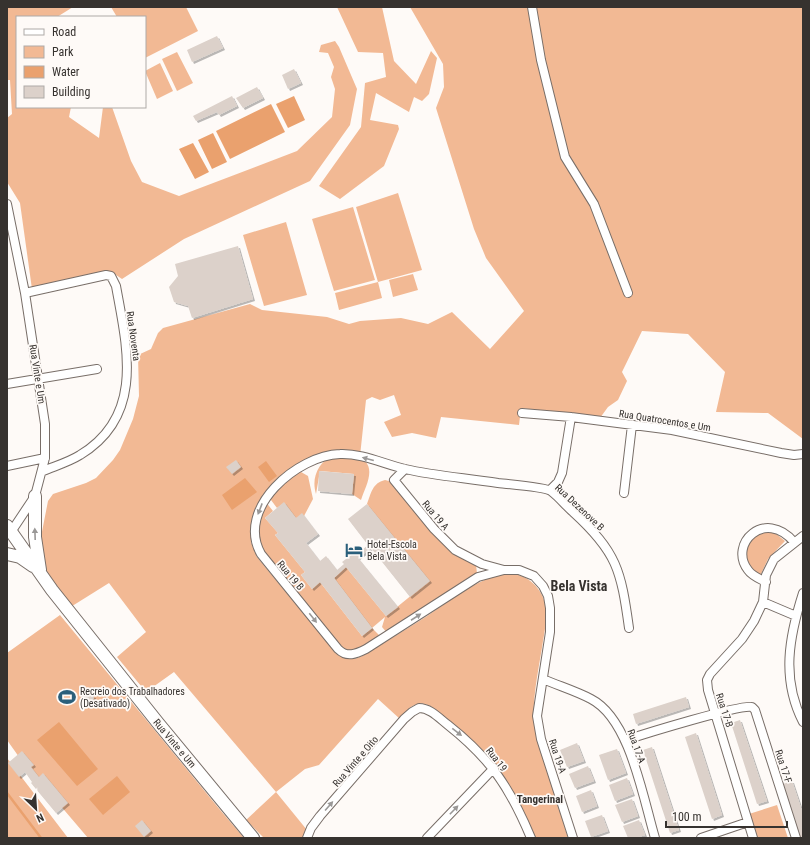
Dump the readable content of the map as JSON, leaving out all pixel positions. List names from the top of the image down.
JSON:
{
  "streets": {
    "street": [
      "Rua Noventa",
      "Rua Vinte e Um",
      "Rua Quatrocentos e Um",
      "Rua Dezenove B",
      "Rua 19 A",
      "Rua 19 B",
      "Rua 17-B",
      "Rua 17-A",
      "Rua 19-A",
      "Rua 19",
      "Rua Vinte e Oito",
      "Rua 17-F"
    ]
  },
  "crossings": [
    ["Rua Noventa", "Rua Vinte e Um"],
    ["Rua Dezenove B", "Rua 19 A"],
    ["Rua Dezenove B", "Rua 19 B"],
    ["Rua 19 A", "Rua 19 B"],
    ["Rua 19 B", "Rua 19-A"],
    ["Rua 17-B", "Rua 17-F"],
    ["Rua 17-A", "Rua 19-A"],
    ["Rua 19", "Rua Vinte e Oito"]
  ],
  "one_way": ["Rua 19", "Rua Vinte e Oito"],
  "districts": ["Bela Vista", "Tangerinal"],
  "places": {
    "hotel": ["Hotel-Escola Bela Vista"],
    "sports": ["Recreio dos Trabalhadores (Desativado)"]
  },
  "legend": [
    "Road",
    "Park",
    "Water",
    "Building"
  ],
  "scale_bar": "100 m",
  "north": "bottom right"
}
